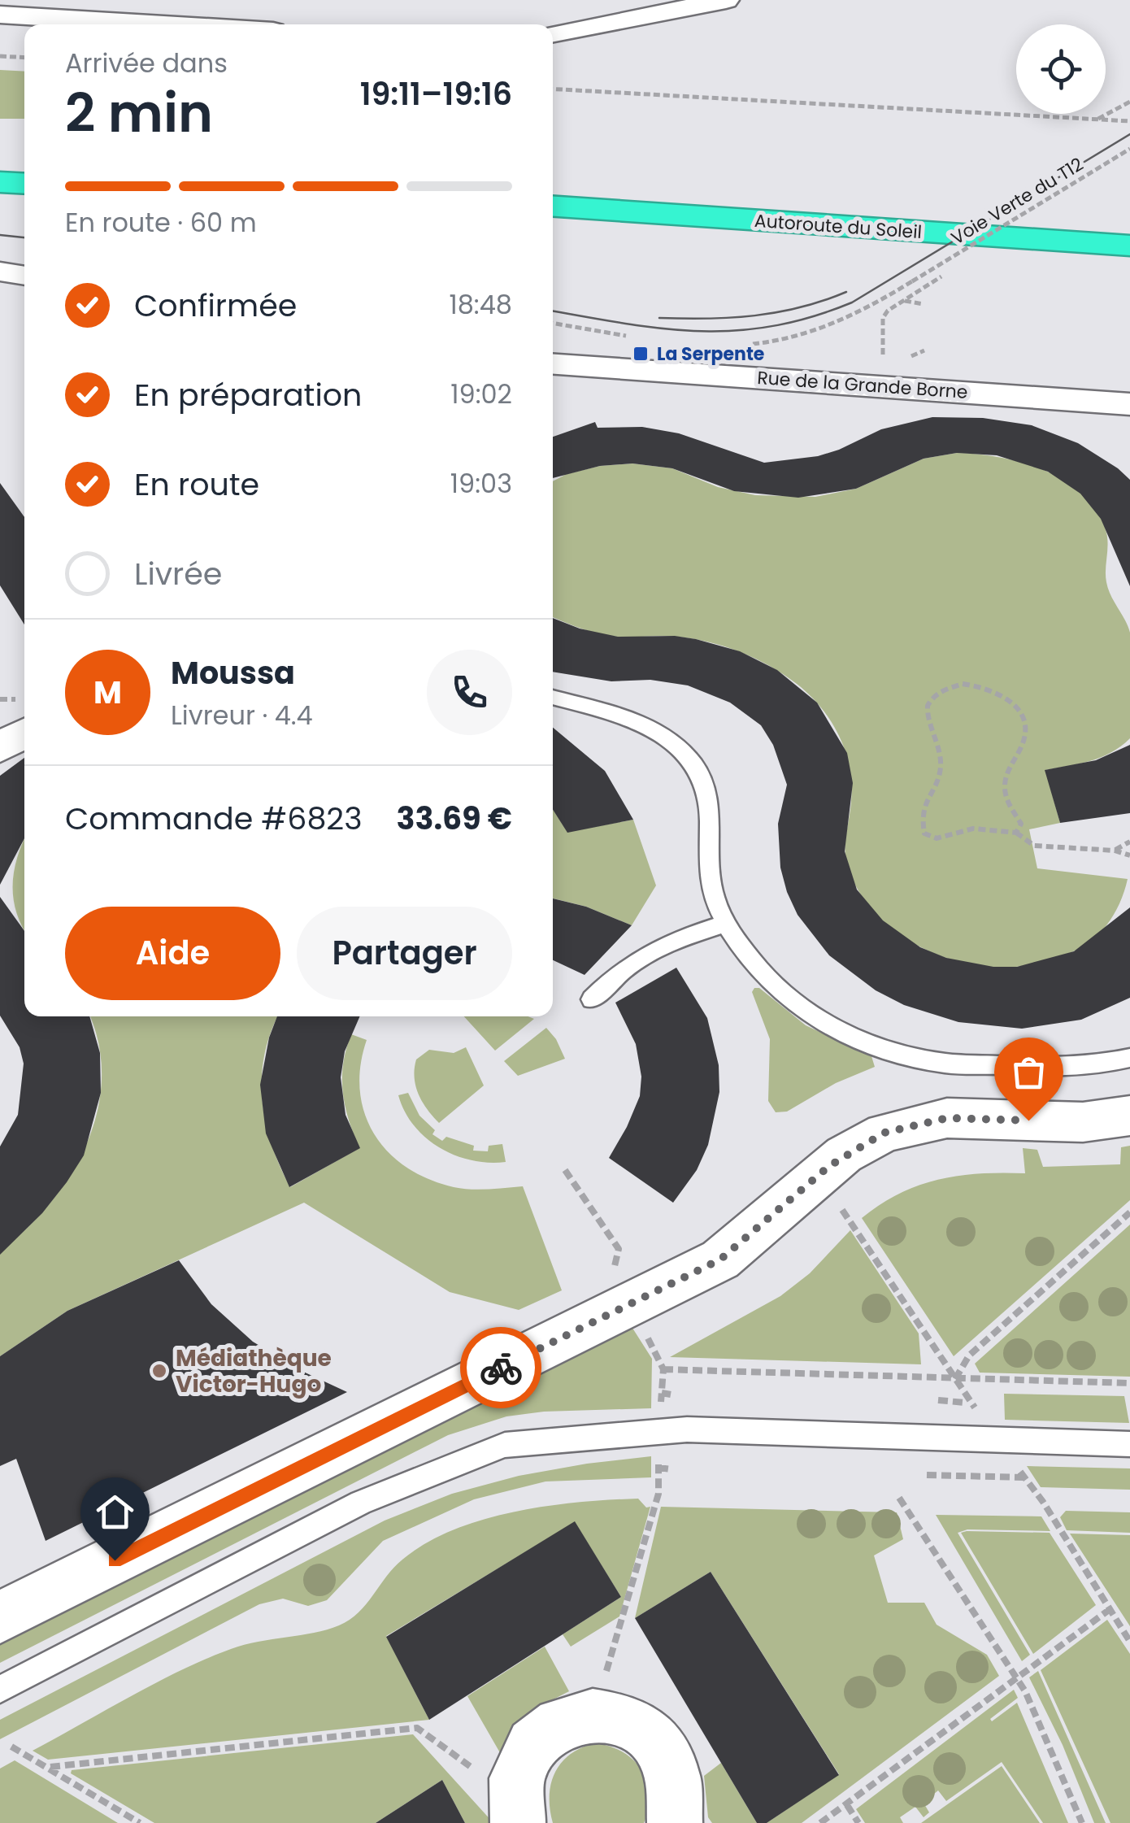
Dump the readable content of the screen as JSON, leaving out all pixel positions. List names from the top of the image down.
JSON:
{
  "streets": {
    "highway": ["Autoroute du Soleil"],
    "street": ["Rue de la Grande Borne"],
    "path": ["Voie Verte du T12"]
  },
  "places": {
    "transit": ["La Serpente"],
    "other": ["Médiathèque Victor-Hugo"]
  },
  "page": {
    "heading": ["2 min", "Arrivée dans", "19:11–19:16"],
    "panel": [
      "Moussa",
      "Livreur · 4.4",
      "Commande #6823",
      "33.69 €"
    ],
    "bar": "En route · 60 m",
    "list": [
      ["Confirmée", "18:48"],
      ["En préparation", "19:02"],
      ["En route", "19:03"],
      "Livrée"
    ],
    "round": "M",
    "buttons": ["Aide", "Partager"]
  }
}
